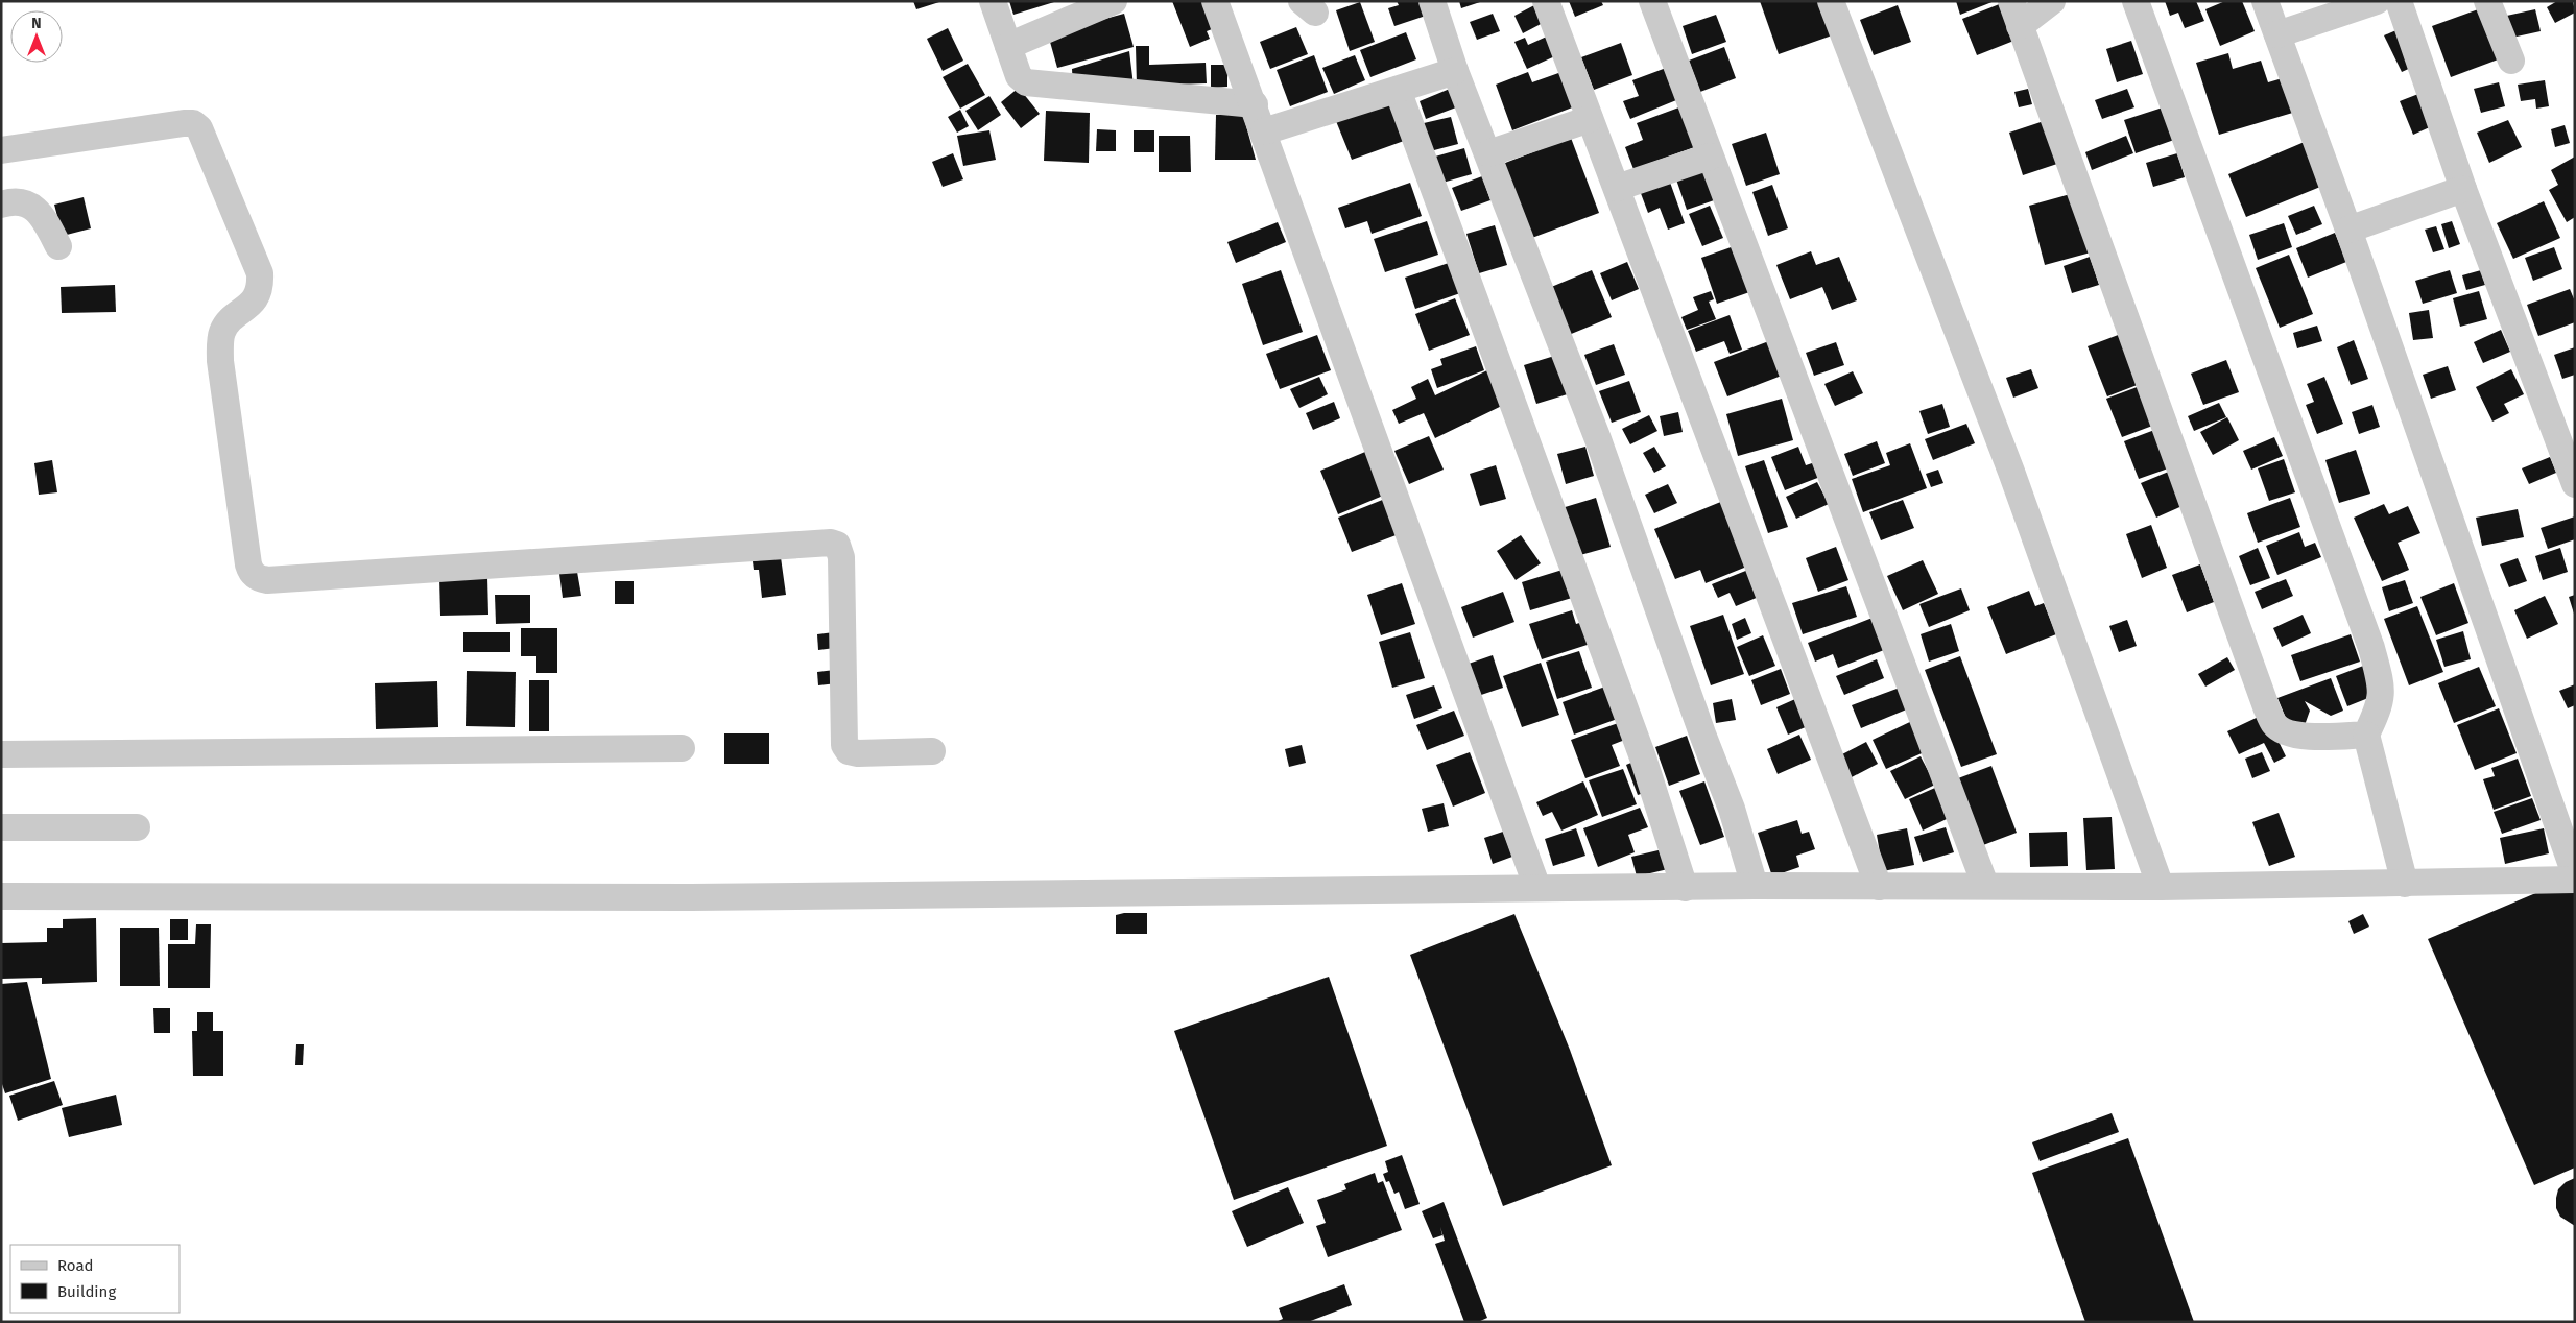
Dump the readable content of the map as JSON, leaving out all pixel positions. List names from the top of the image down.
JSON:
{
  "legend": ["Road", "Building"],
  "north": "top"
}
